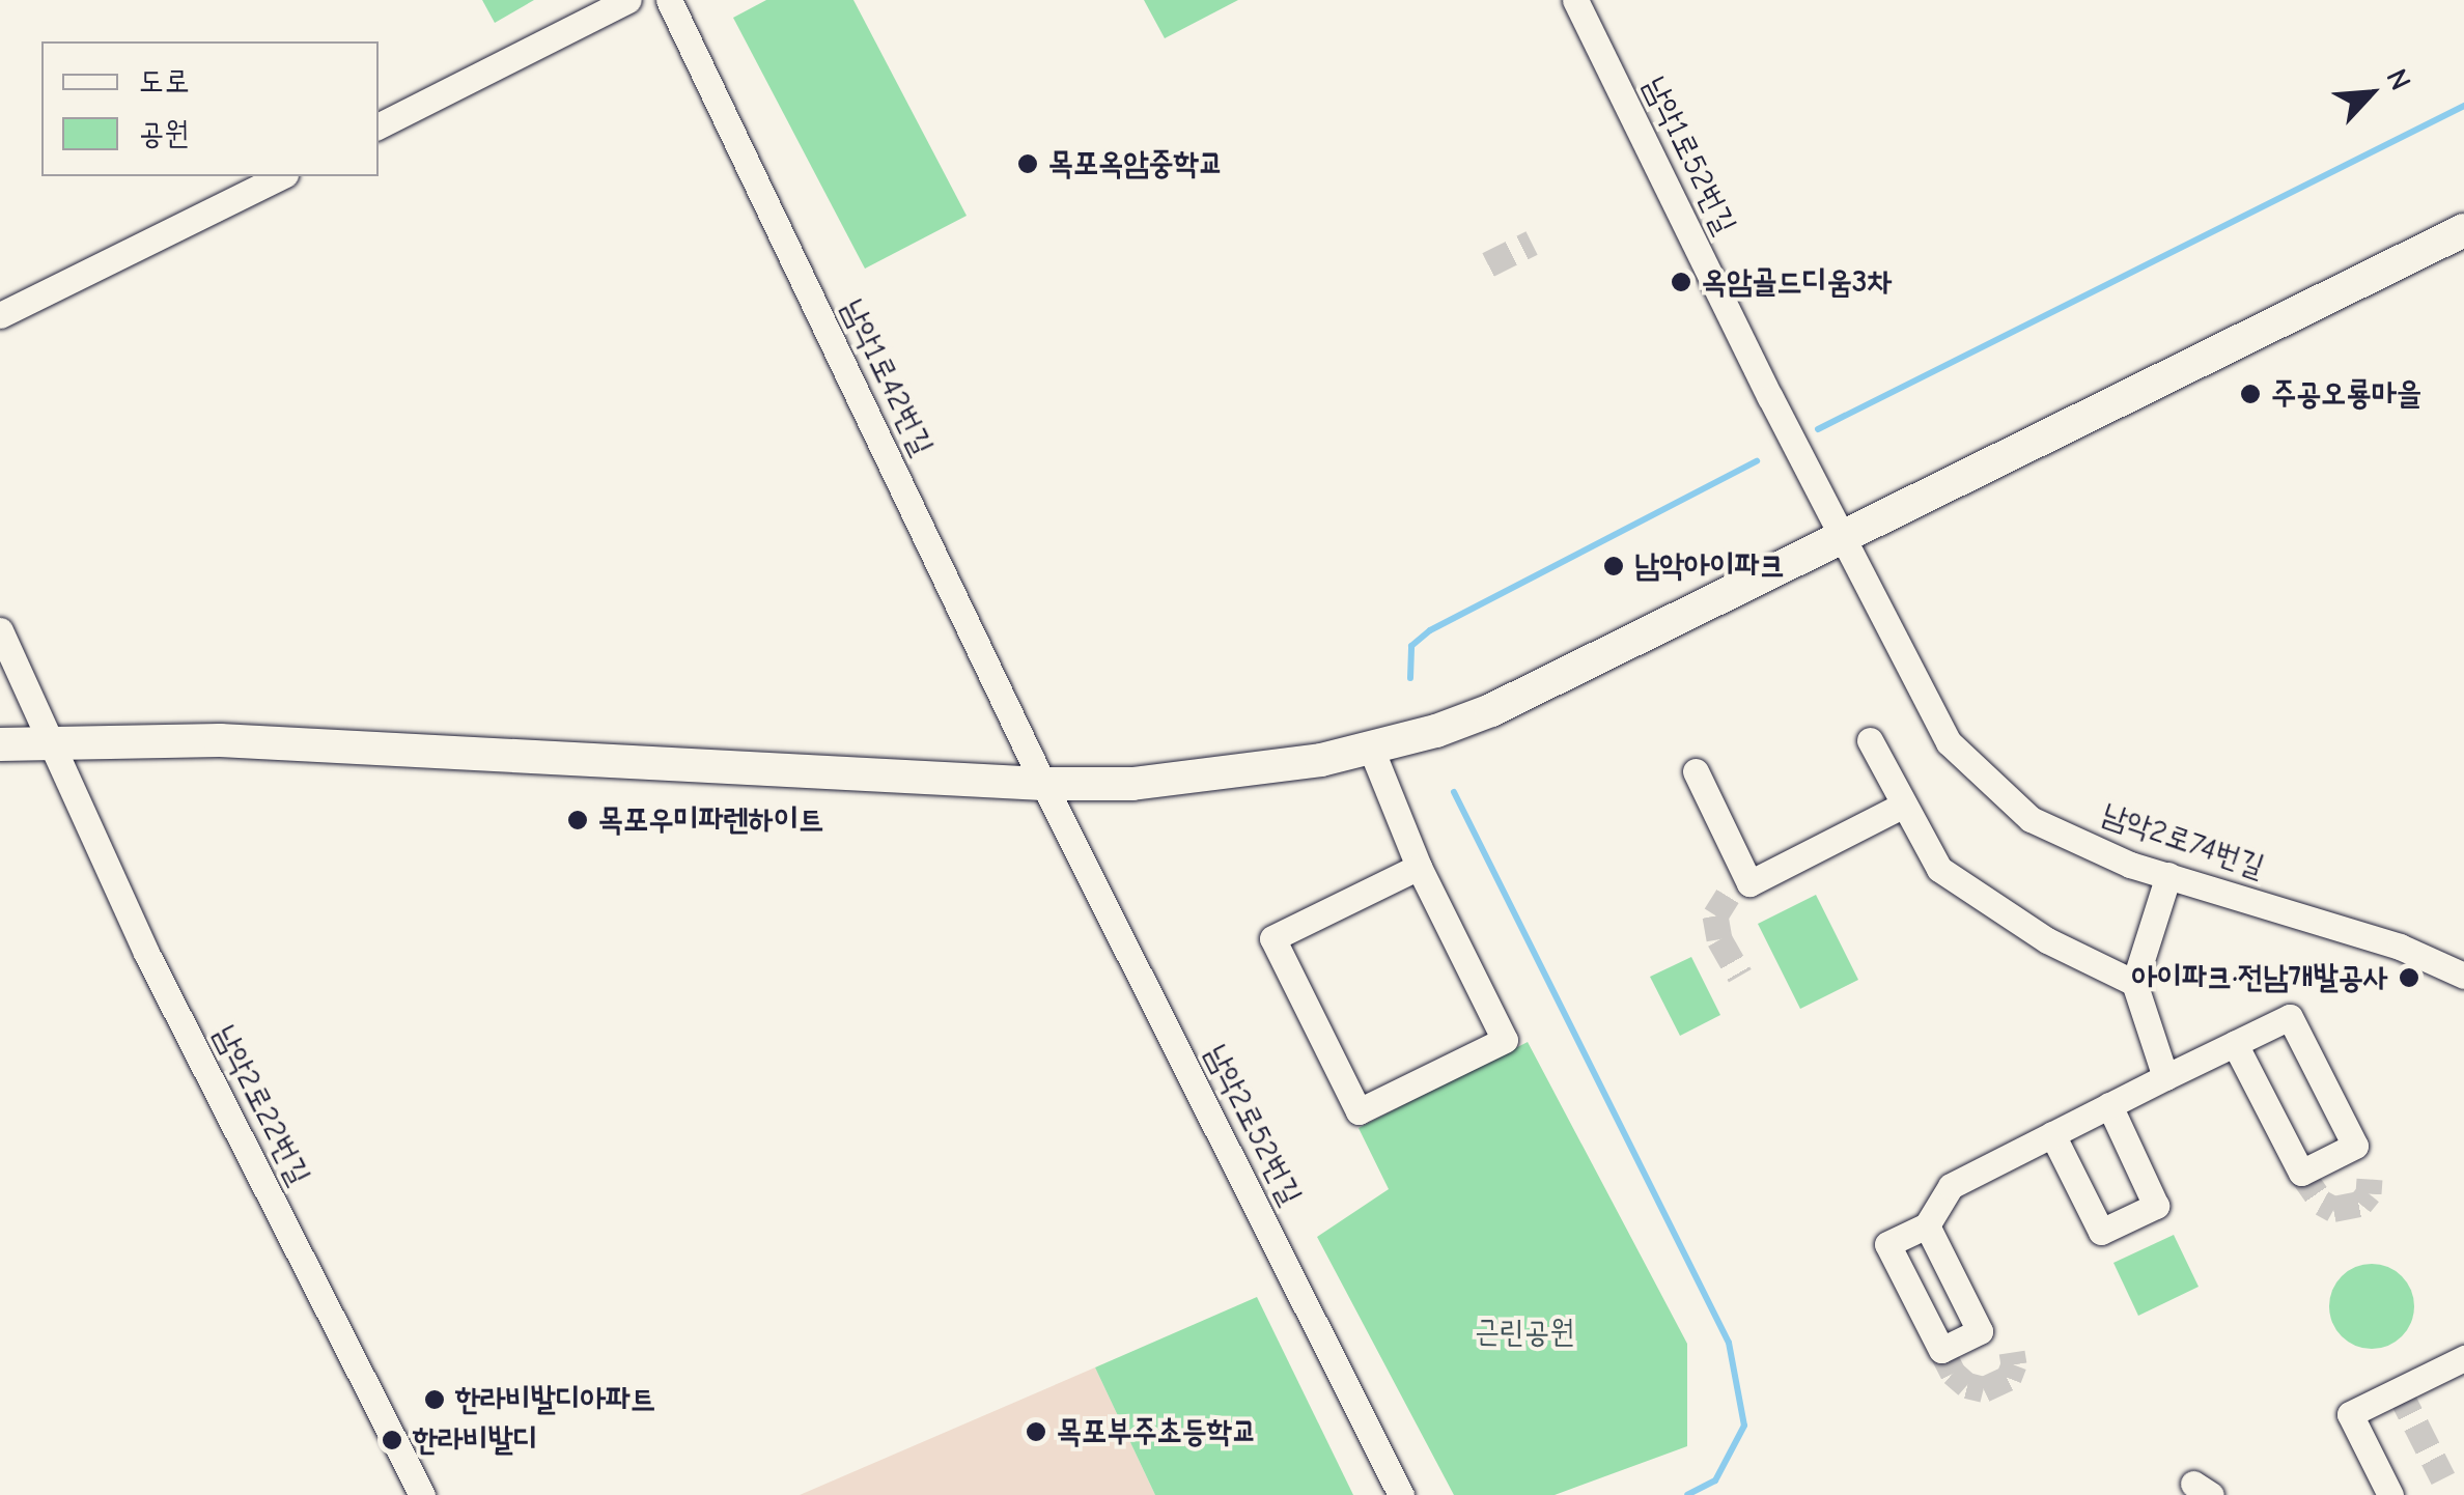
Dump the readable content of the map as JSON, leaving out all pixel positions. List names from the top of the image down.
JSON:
{
  "streets": {
    "street": [
      "남악1로52번길",
      "남악1로42번길",
      "남악2로74번길",
      "남악2로22번길",
      "남악2로52번길"
    ]
  },
  "crossings": [
    ["남악1로52번길", "남악2로74번길"],
    ["남악1로42번길", "남악2로52번길"]
  ],
  "parks": ["근린공원"],
  "places": [
    "목포옥암중학교",
    "옥암골드디움3차",
    "주공오룡마을",
    "남악아이파크",
    "목포우미파렌하이트",
    "아이파크·전남개발공사",
    "한라비발디아파트",
    "목포부주초등학교",
    "한라비발디"
  ],
  "legend": ["도로", "공원"],
  "north": "top right"
}
